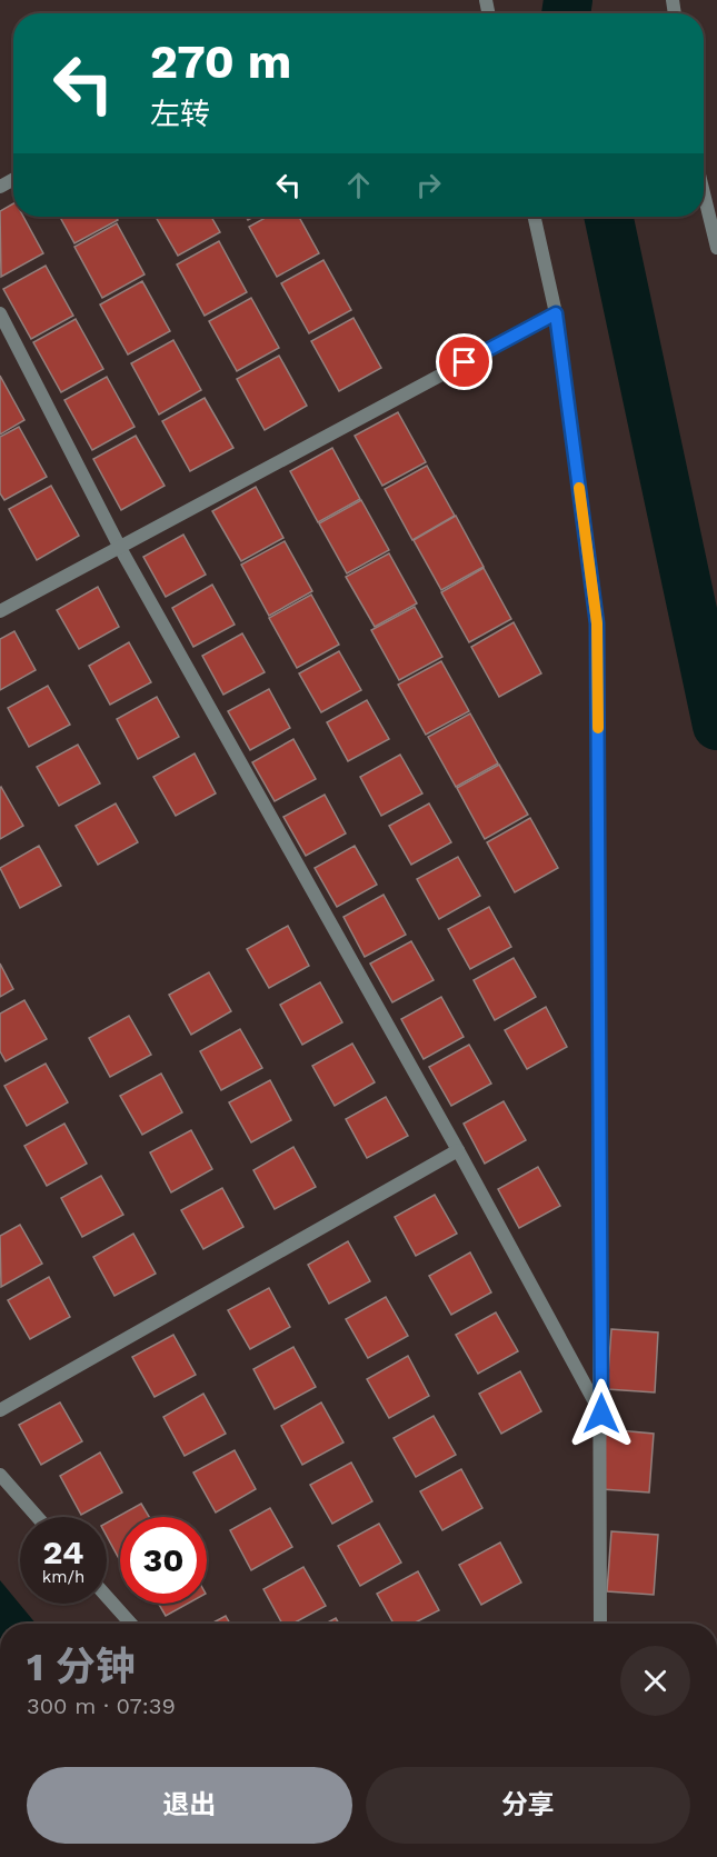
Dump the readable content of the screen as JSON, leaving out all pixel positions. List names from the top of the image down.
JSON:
{
  "page": {
    "turn": ["270 m", "左转"],
    "speed": "24 km/h",
    "limit": "30",
    "heading": ["1 分钟", "300 m · 07:39"],
    "buttons": ["退出", "分享"]
  }
}
